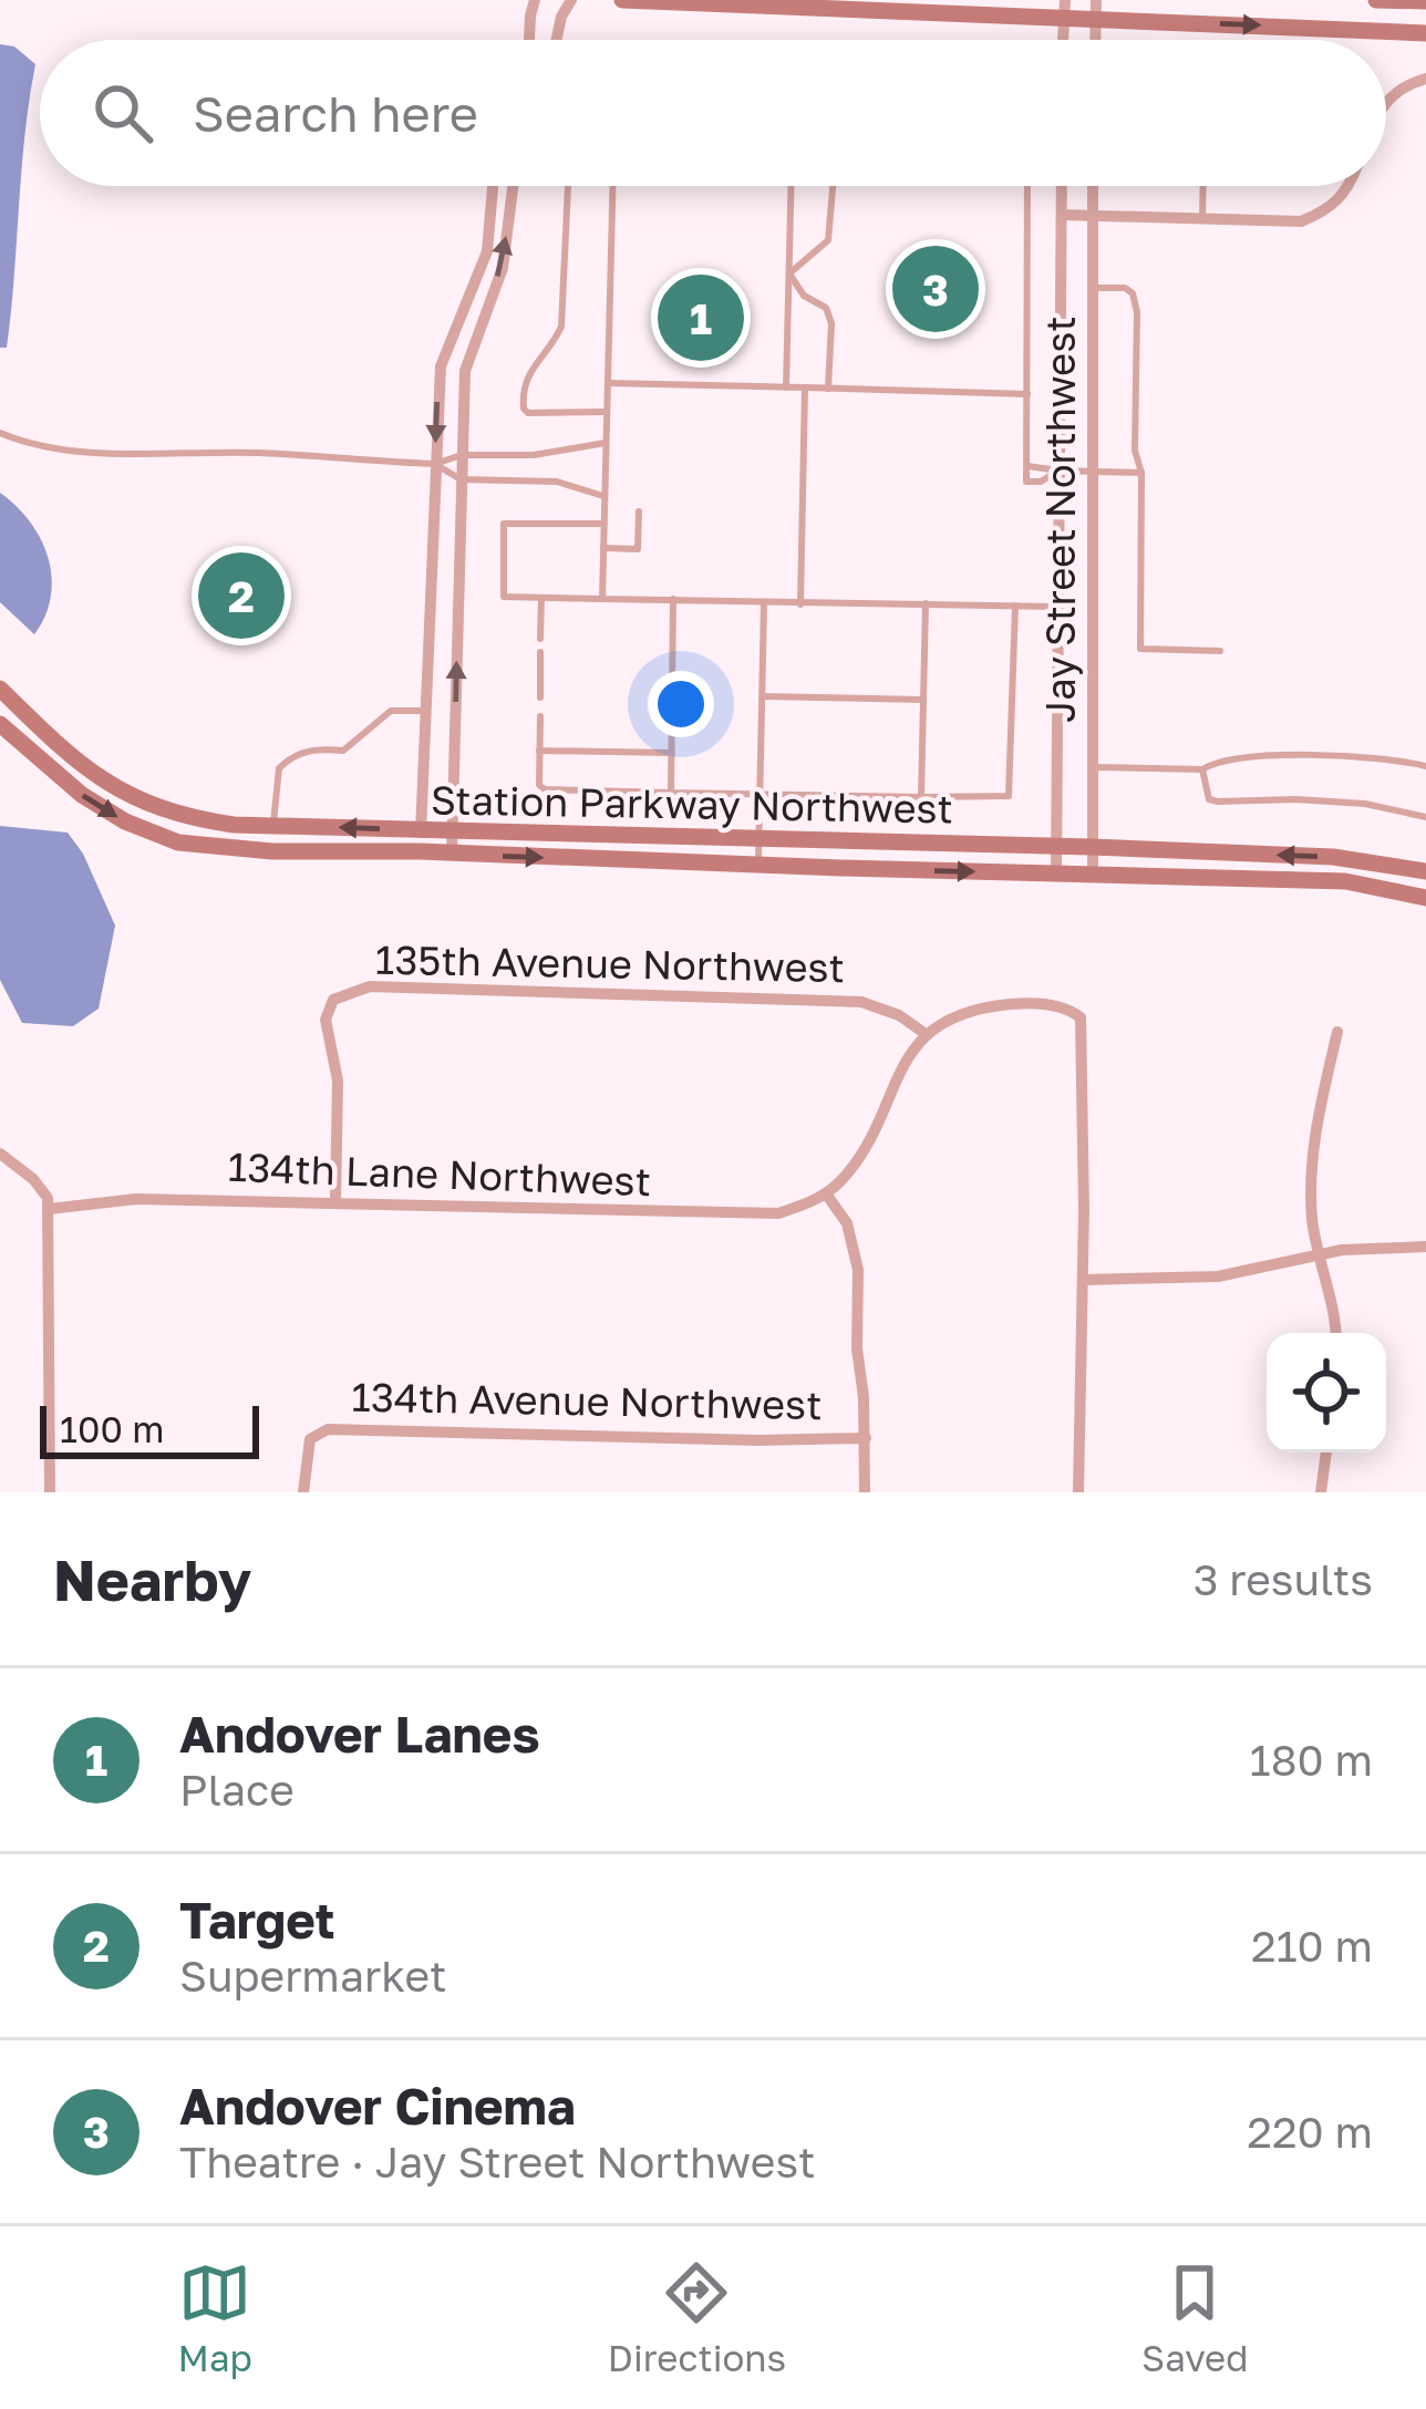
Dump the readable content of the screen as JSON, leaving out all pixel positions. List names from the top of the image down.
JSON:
{
  "streets": {
    "street": [
      "Jay Street Northwest",
      "Station Parkway Northwest",
      "135th Avenue Northwest",
      "134th Lane Northwest",
      "134th Avenue Northwest"
    ]
  },
  "crossings": [
    ["Jay Street Northwest", "Station Parkway Northwest"],
    ["135th Avenue Northwest", "134th Lane Northwest"]
  ],
  "scale_bar": "100 m",
  "page": {
    "search": "Search here",
    "pins": ["3", "1", "2"],
    "scale": "100 m",
    "heading": ["Nearby", "3 results"],
    "list": [
      {
        "mark": "1",
        "name": "Andover Lanes",
        "note": "Place",
        "value": "180 m"
      },
      {
        "mark": "2",
        "name": "Target",
        "note": "Supermarket",
        "value": "210 m"
      },
      {
        "mark": "3",
        "name": "Andover Cinema",
        "note": "Theatre · Jay Street Northwest",
        "value": "220 m"
      }
    ],
    "nav": ["Map", "Directions", "Saved"]
  }
}
